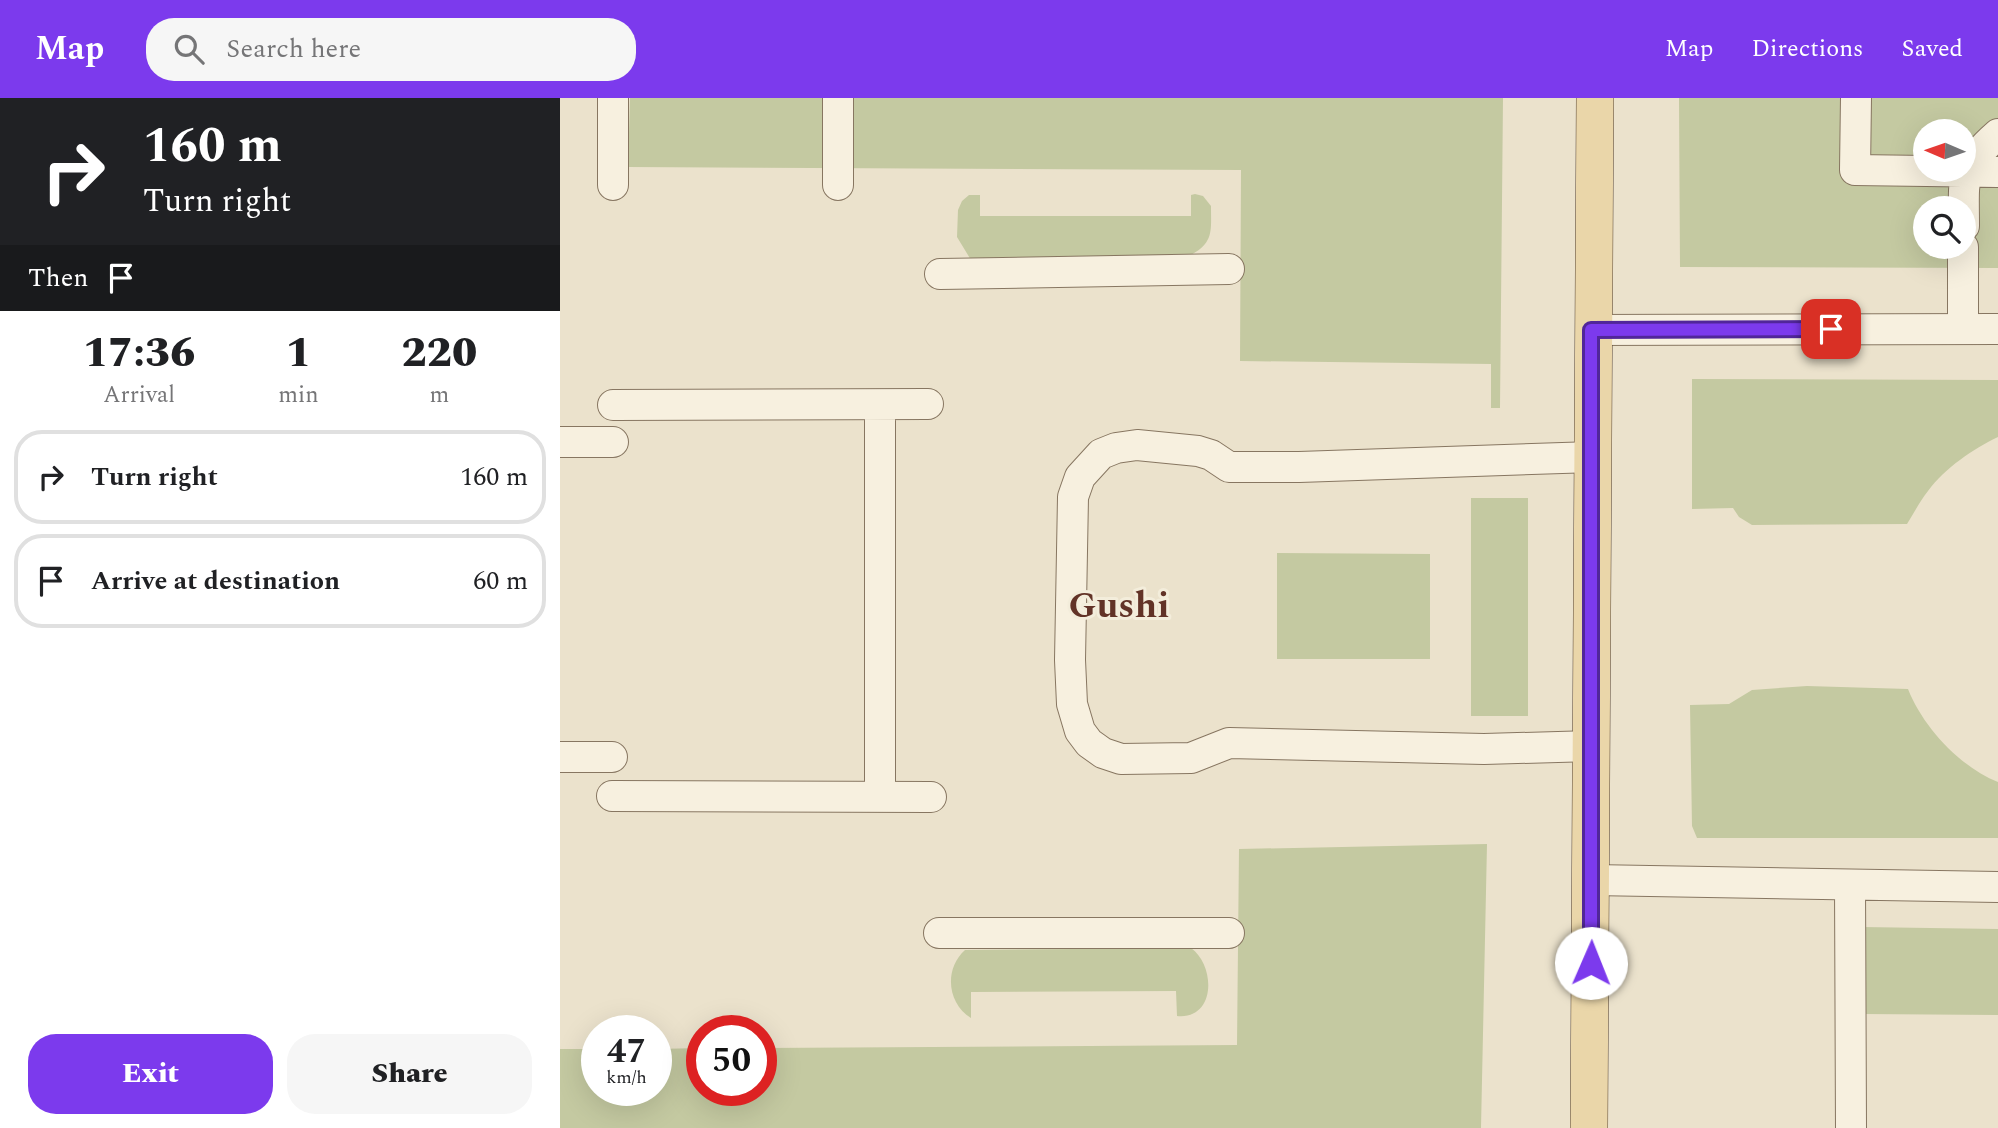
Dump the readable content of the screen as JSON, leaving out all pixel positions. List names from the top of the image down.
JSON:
{
  "districts": ["Gushi"],
  "north": "left",
  "page": {
    "header": "Map",
    "search": "Search here",
    "nav": ["Map", "Directions", "Saved"],
    "turn": ["160 m", "Turn right"],
    "then": "Then",
    "eta": [
      "17:36",
      "Arrival",
      "1",
      "min",
      "220",
      "m"
    ],
    "list": [
      {
        "name": "Turn right",
        "value": "160 m"
      },
      {
        "name": "Arrive at destination",
        "value": "60 m"
      }
    ],
    "speed": "47 km/h",
    "limit": "50",
    "buttons": ["Exit", "Share"]
  }
}
